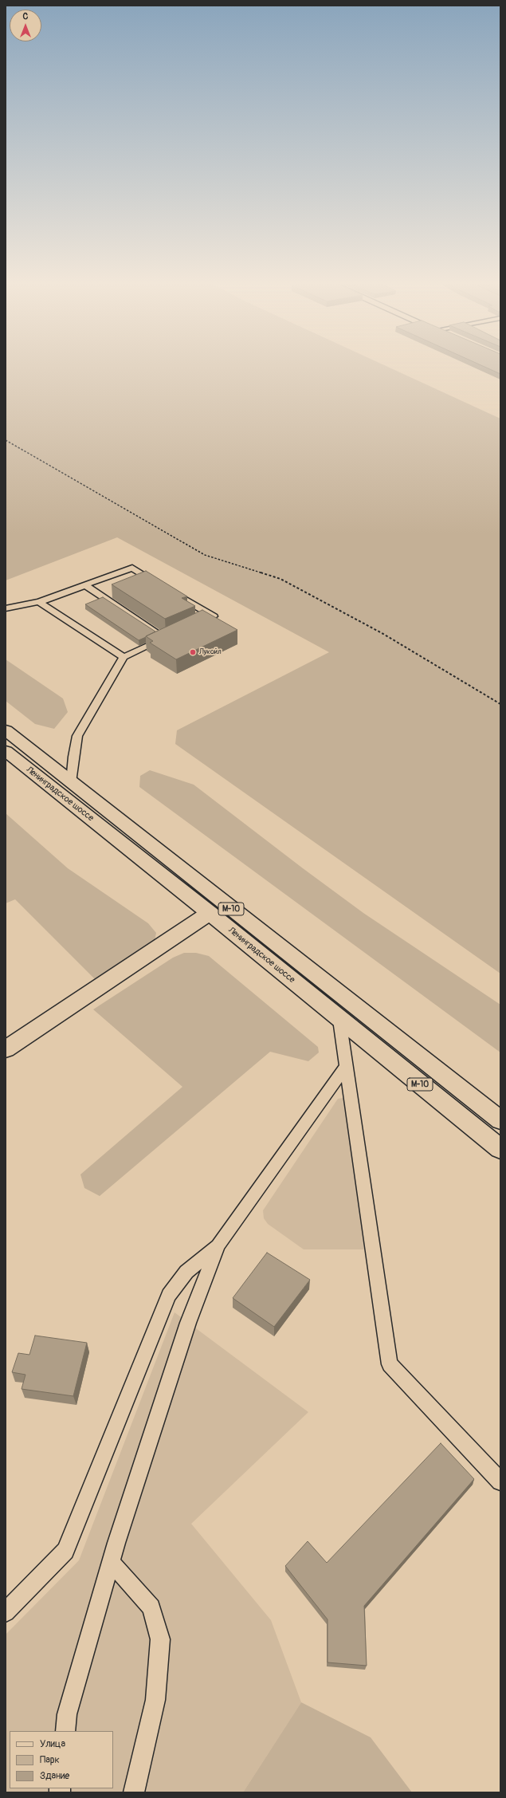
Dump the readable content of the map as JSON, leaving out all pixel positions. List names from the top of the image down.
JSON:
{
  "streets": {
    "main road": ["Ленинградское шоссе", "М-10"]
  },
  "places": ["Лукойл"],
  "legend": ["Улица", "Парк", "Здание"],
  "north": "top"
}
